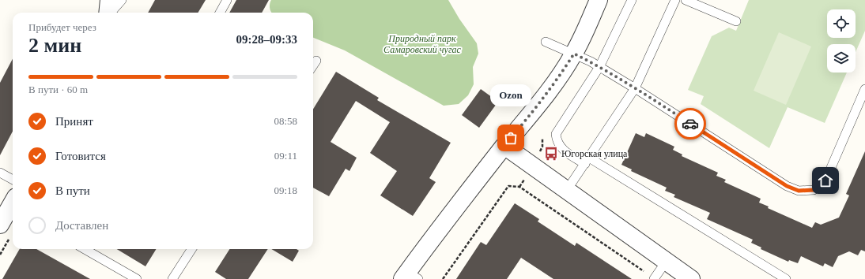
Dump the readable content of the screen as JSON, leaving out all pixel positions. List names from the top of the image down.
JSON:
{
  "parks": ["Природный парк Самаровский чугас"],
  "places": {
    "other": ["Ozon"],
    "bus stop": ["Югорская улица"]
  },
  "page": {
    "heading": ["2 мин", "Прибудет через", "09:28–09:33"],
    "bar": "В пути · 60 m",
    "bubble": "Ozon",
    "list": [
      ["Принят", "08:58"],
      ["Готовится", "09:11"],
      ["В пути", "09:18"],
      "Доставлен"
    ]
  }
}
